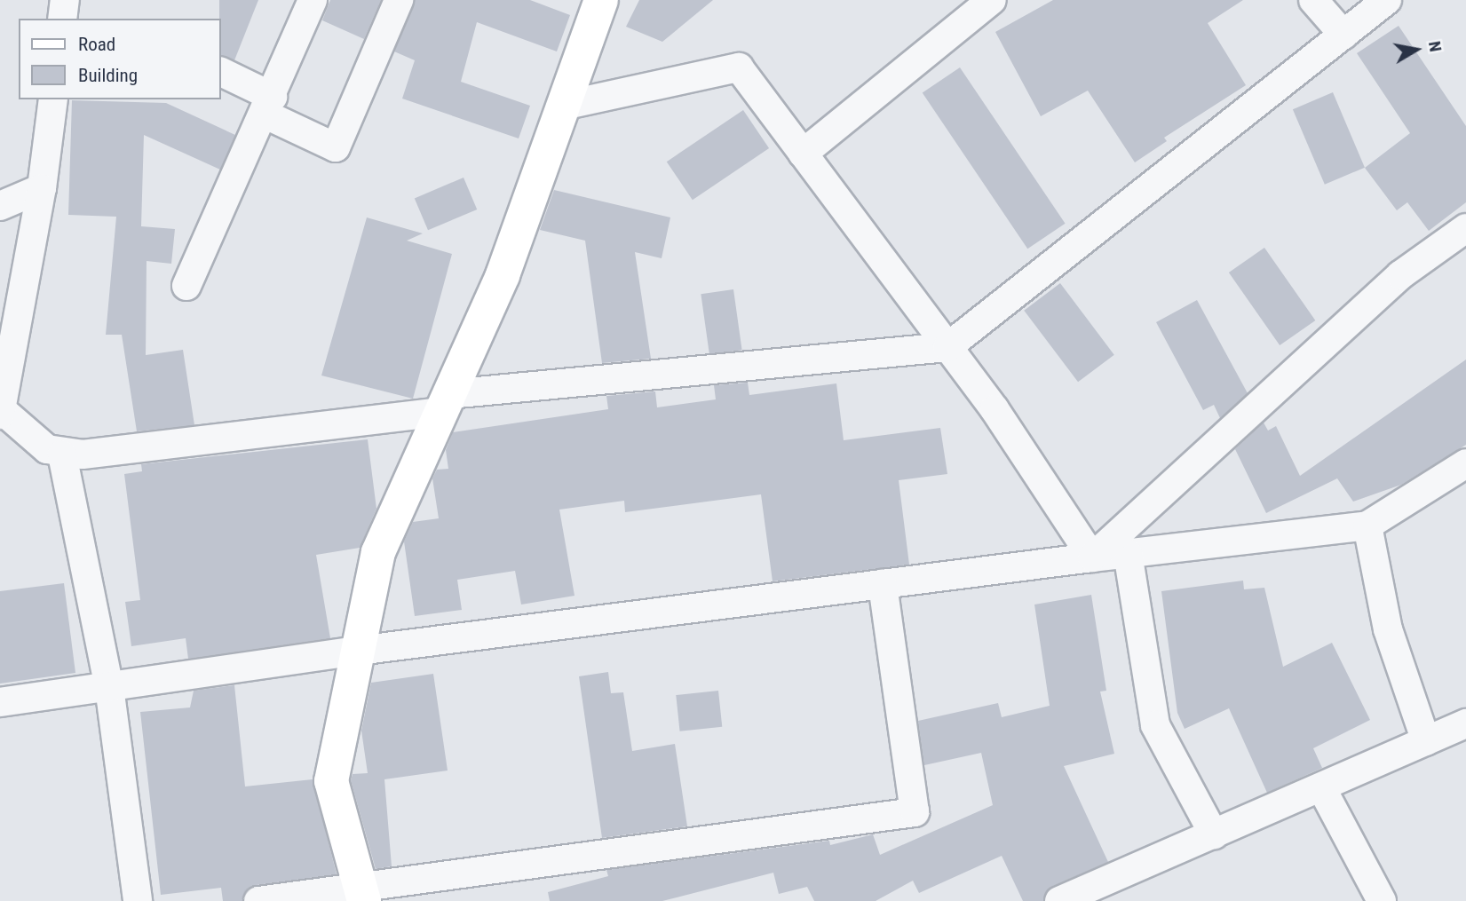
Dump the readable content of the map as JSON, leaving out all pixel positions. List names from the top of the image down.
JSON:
{
  "legend": ["Road", "Building"],
  "north": "right"
}
